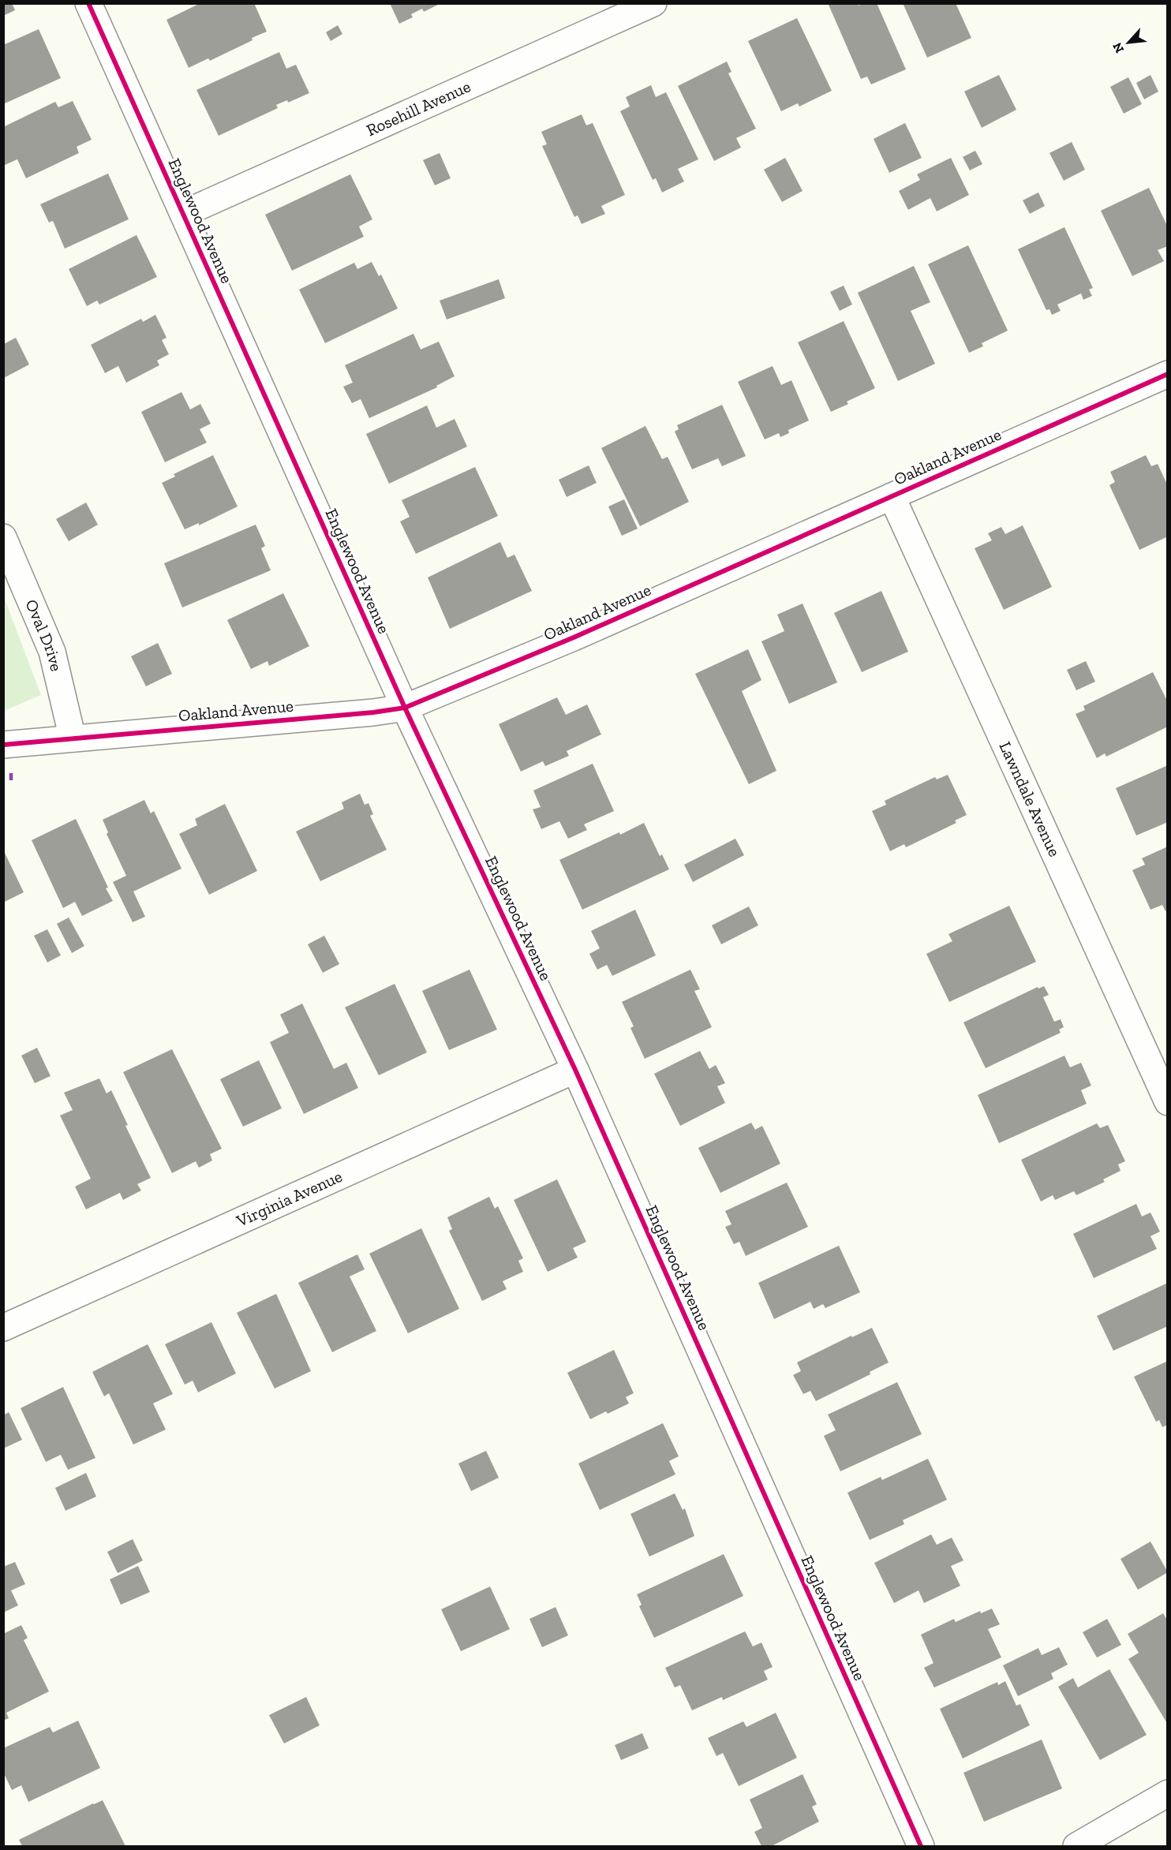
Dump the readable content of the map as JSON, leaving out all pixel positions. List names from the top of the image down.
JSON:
{
  "streets": {
    "street": [
      "Rosehill Avenue",
      "Englewood Avenue",
      "Oakland Avenue",
      "Oval Drive",
      "Lawndale Avenue",
      "Virginia Avenue"
    ]
  },
  "crossings": [
    ["Rosehill Avenue", "Englewood Avenue"],
    ["Englewood Avenue", "Oakland Avenue"],
    ["Englewood Avenue", "Virginia Avenue"],
    ["Oakland Avenue", "Oval Drive"],
    ["Oakland Avenue", "Lawndale Avenue"]
  ],
  "north": "bottom left"
}
